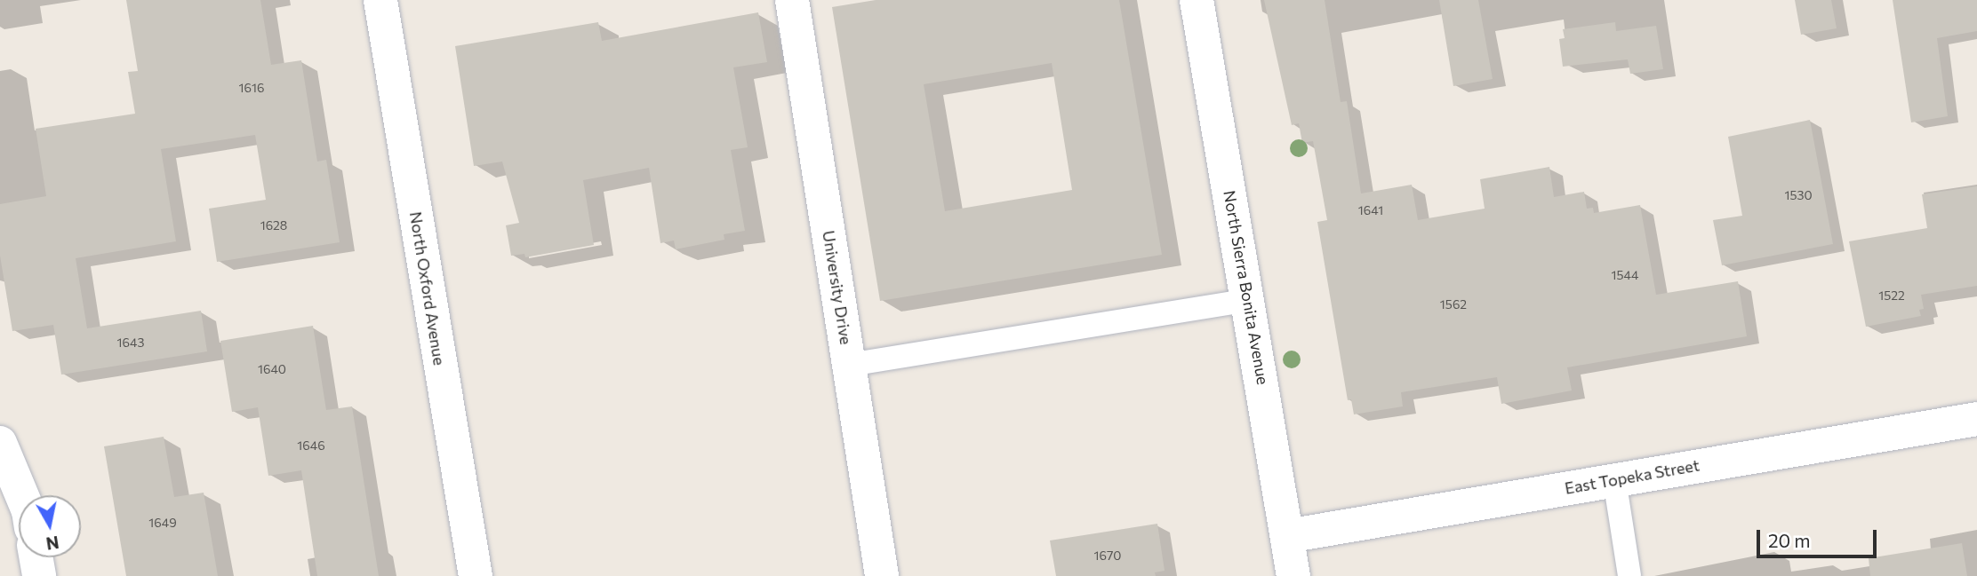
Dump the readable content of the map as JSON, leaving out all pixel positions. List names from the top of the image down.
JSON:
{
  "streets": {
    "street": [
      "University Drive",
      "North Sierra Bonita Avenue",
      "North Oxford Avenue",
      "East Topeka Street"
    ]
  },
  "crossings": [
    ["North Sierra Bonita Avenue", "East Topeka Street"]
  ],
  "house_numbers": [
    "1616",
    "1530",
    "1641",
    "1628",
    "1544",
    "1522",
    "1562",
    "1643",
    "1640",
    "1646",
    "1649",
    "1670"
  ],
  "scale_bar": "20 m",
  "north": "bottom"
}
